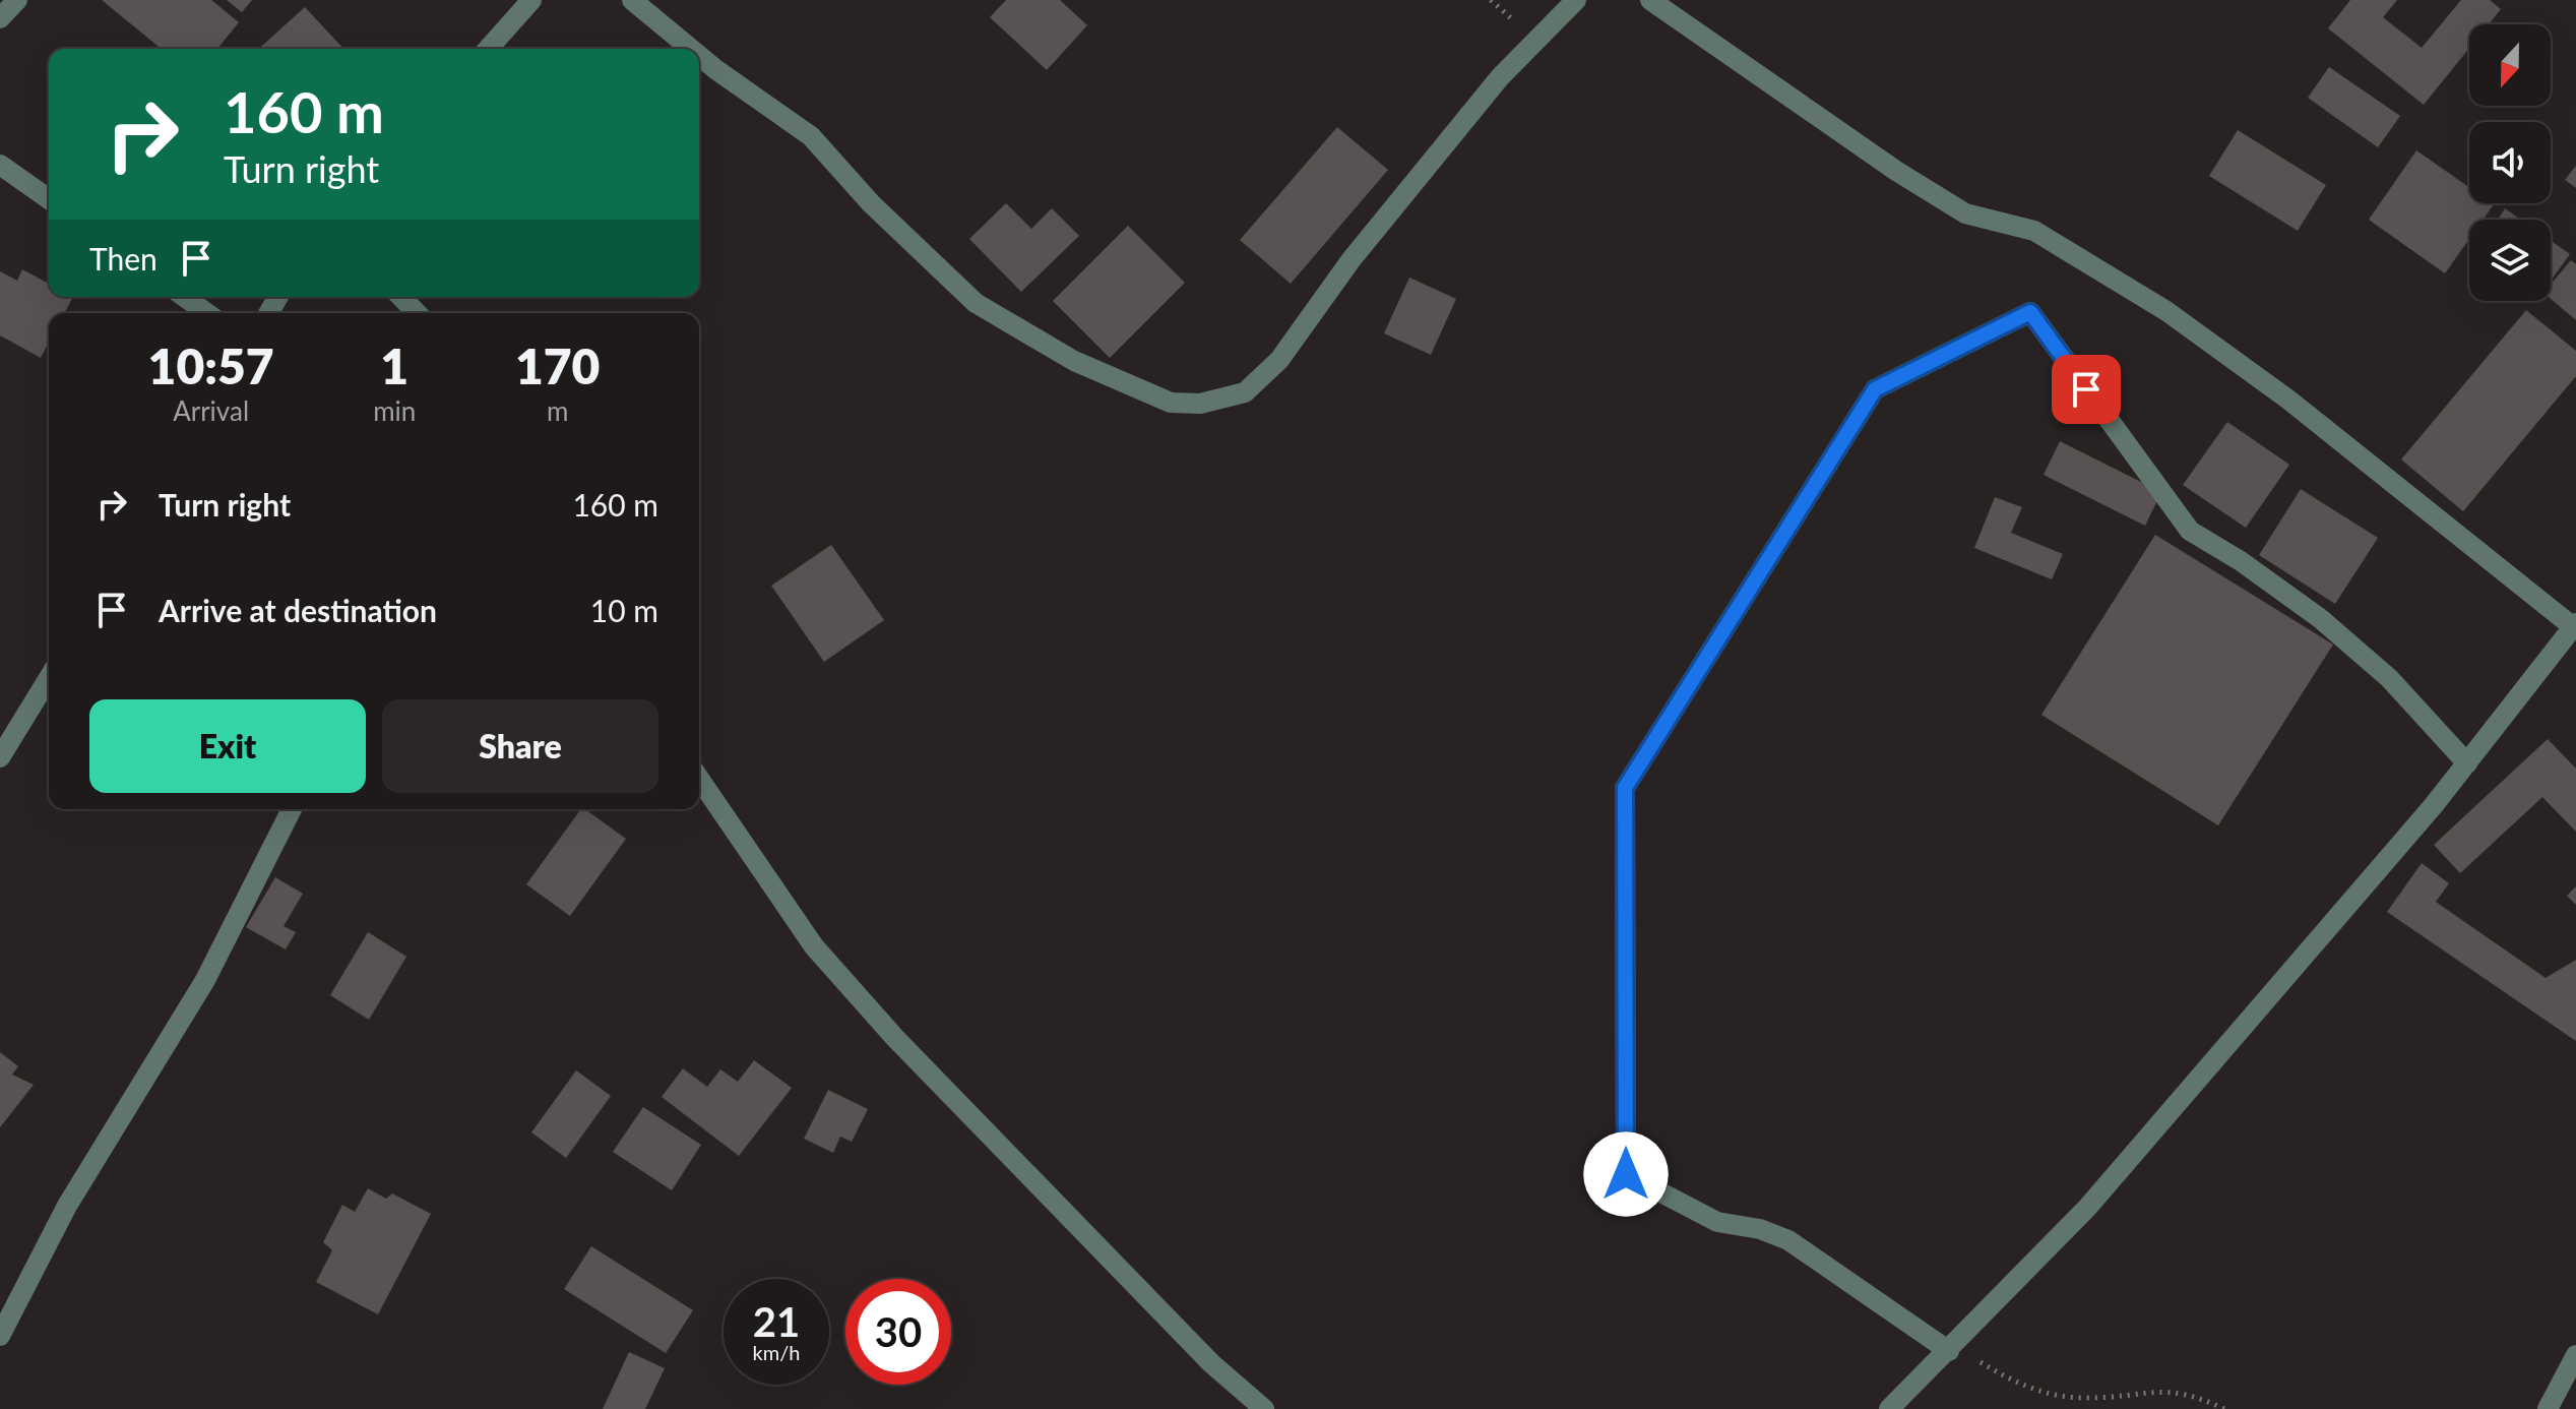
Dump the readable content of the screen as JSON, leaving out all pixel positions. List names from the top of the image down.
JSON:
{
  "north": "bottom",
  "page": {
    "turn": ["160 m", "Turn right"],
    "then": "Then",
    "eta": [
      "10:57",
      "Arrival",
      "1",
      "min",
      "170",
      "m"
    ],
    "list": [
      {
        "name": "Turn right",
        "value": "160 m"
      },
      {
        "name": "Arrive at destination",
        "value": "10 m"
      }
    ],
    "buttons": ["Exit", "Share"],
    "speed": "21 km/h",
    "limit": "30"
  }
}
